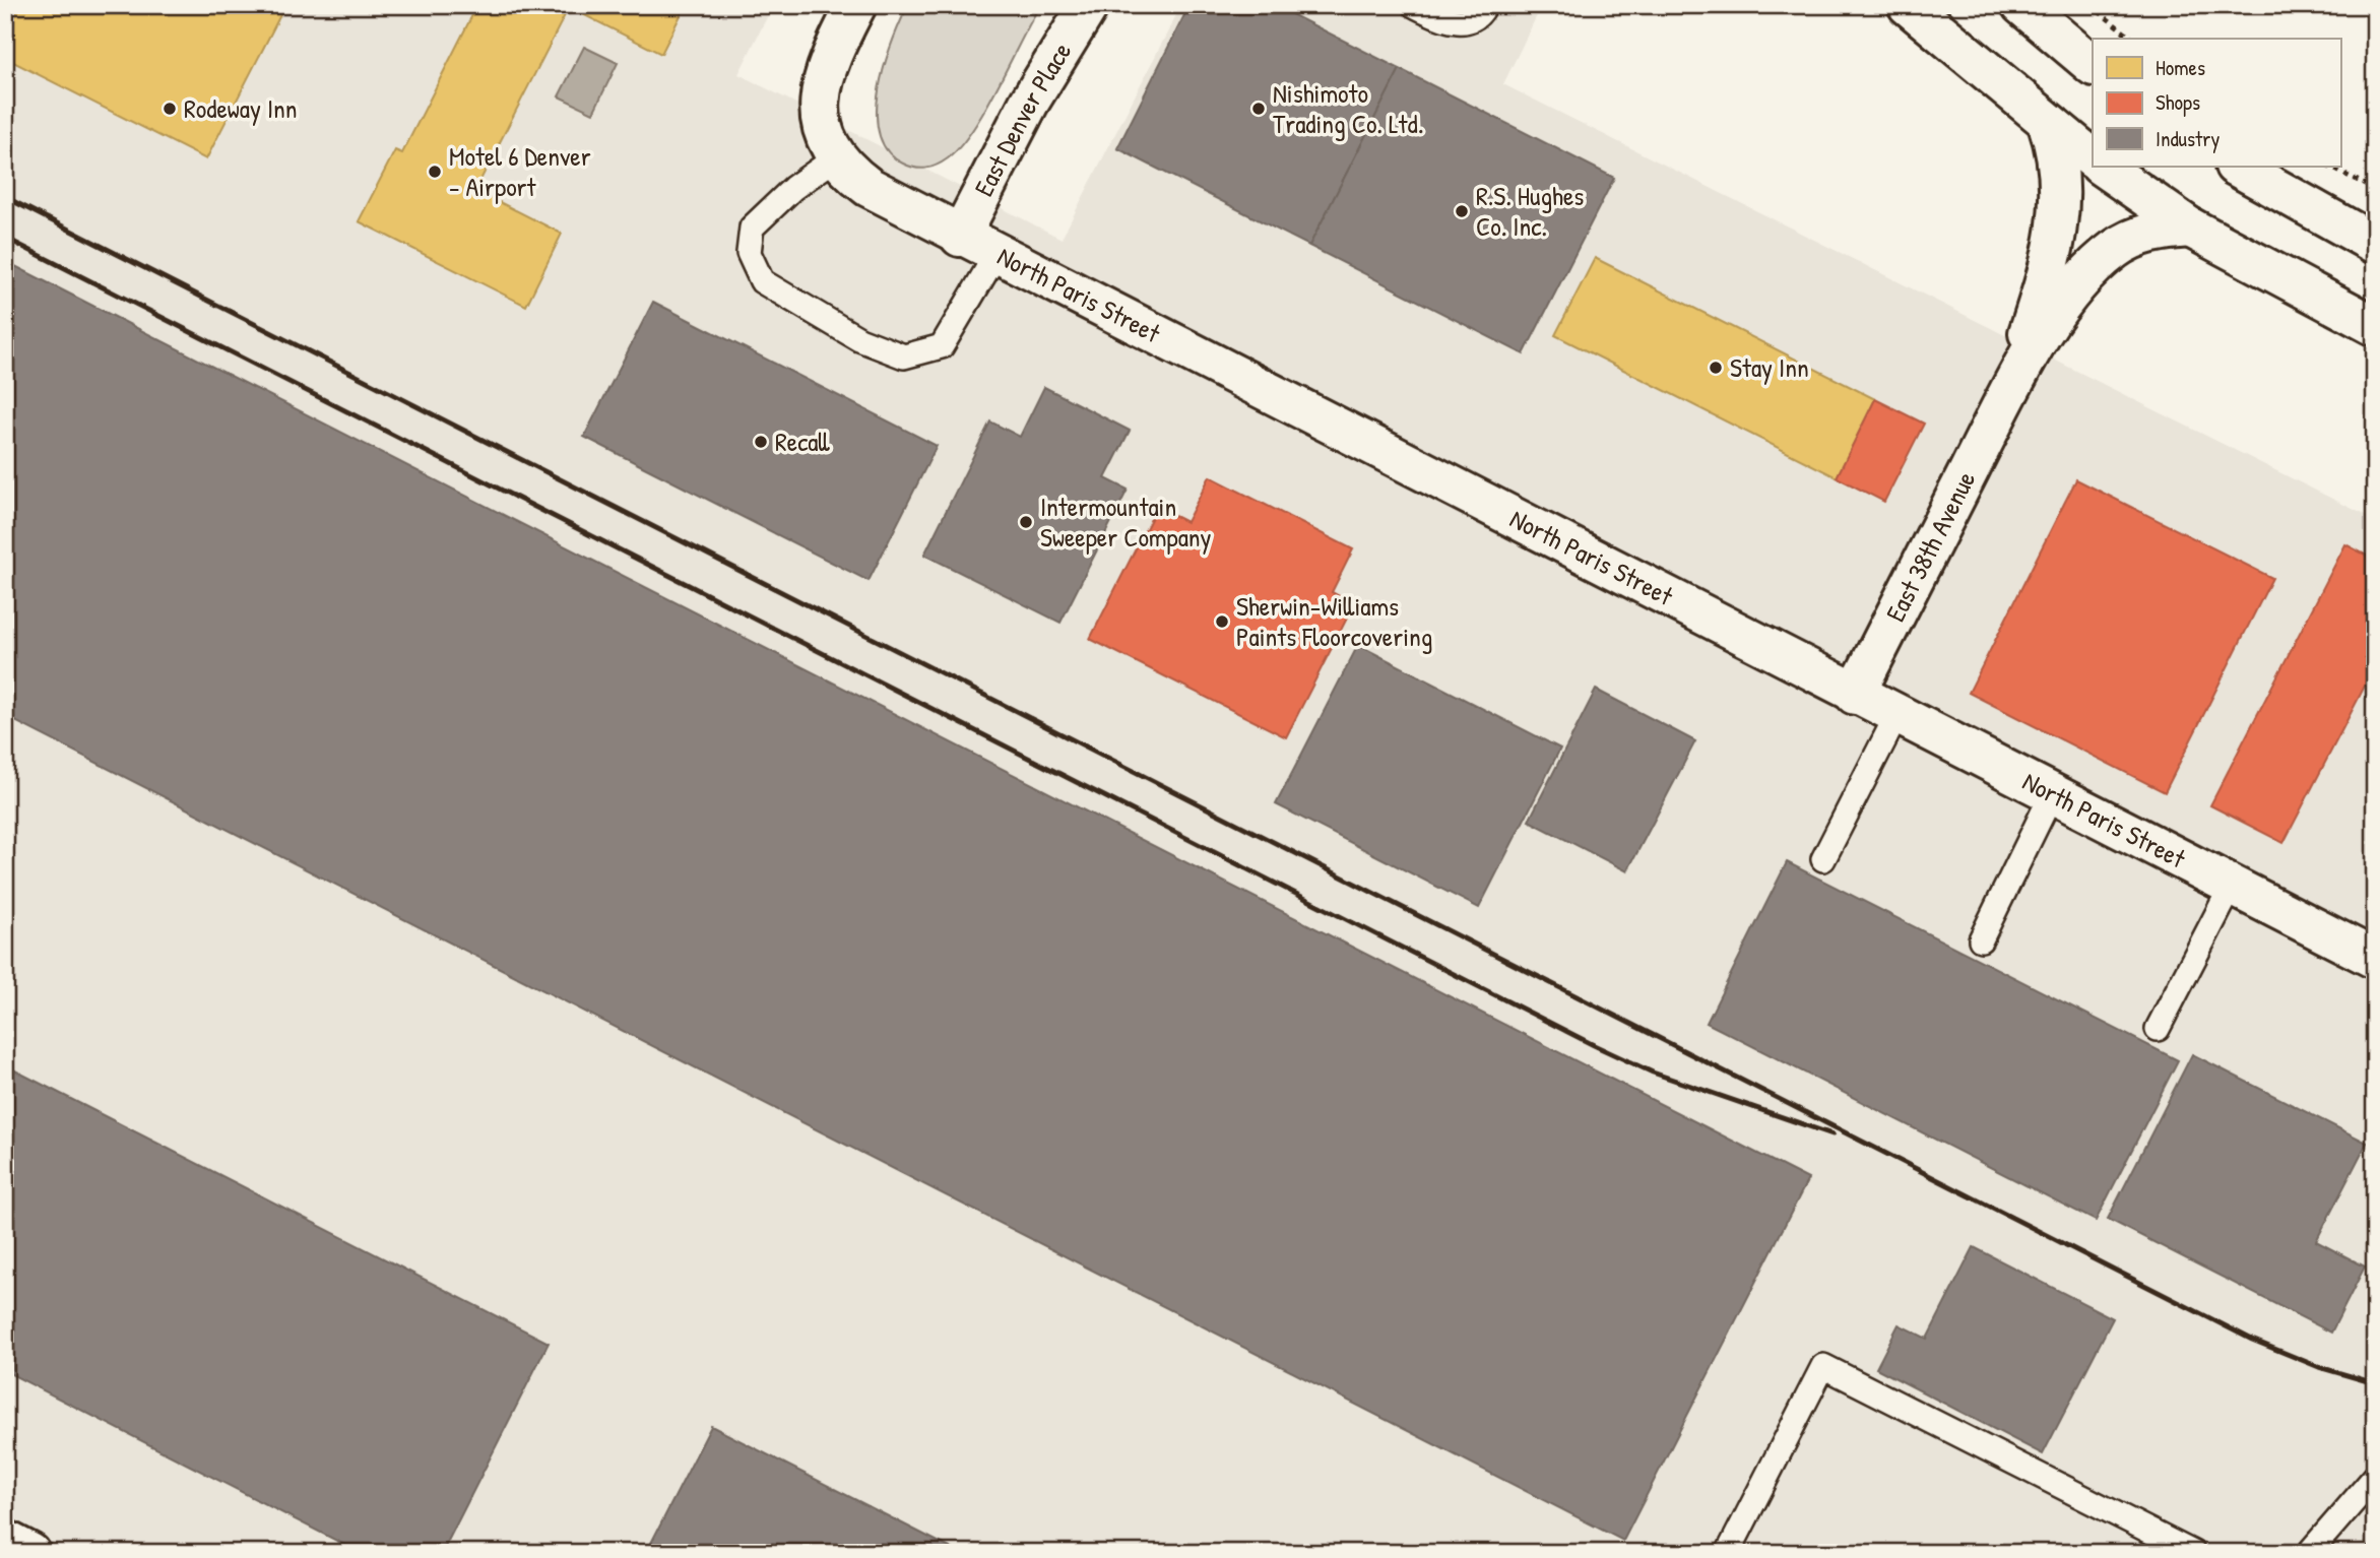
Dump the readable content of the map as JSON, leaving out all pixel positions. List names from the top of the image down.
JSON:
{
  "streets": {
    "street": ["East Denver Place", "North Paris Street", "East 38th Avenue"]
  },
  "crossings": [
    ["East Denver Place", "North Paris Street"],
    ["North Paris Street", "East 38th Avenue"]
  ],
  "places": [
    "Rodeway Inn",
    "Nishimoto Trading Co. Ltd.",
    "Motel 6 Denver - Airport",
    "R.S. Hughes Co. Inc.",
    "Stay Inn",
    "Recall",
    "Intermountain Sweeper Company",
    "Sherwin-Williams Paints Floorcovering"
  ],
  "legend": ["Homes", "Shops", "Industry"]
}
